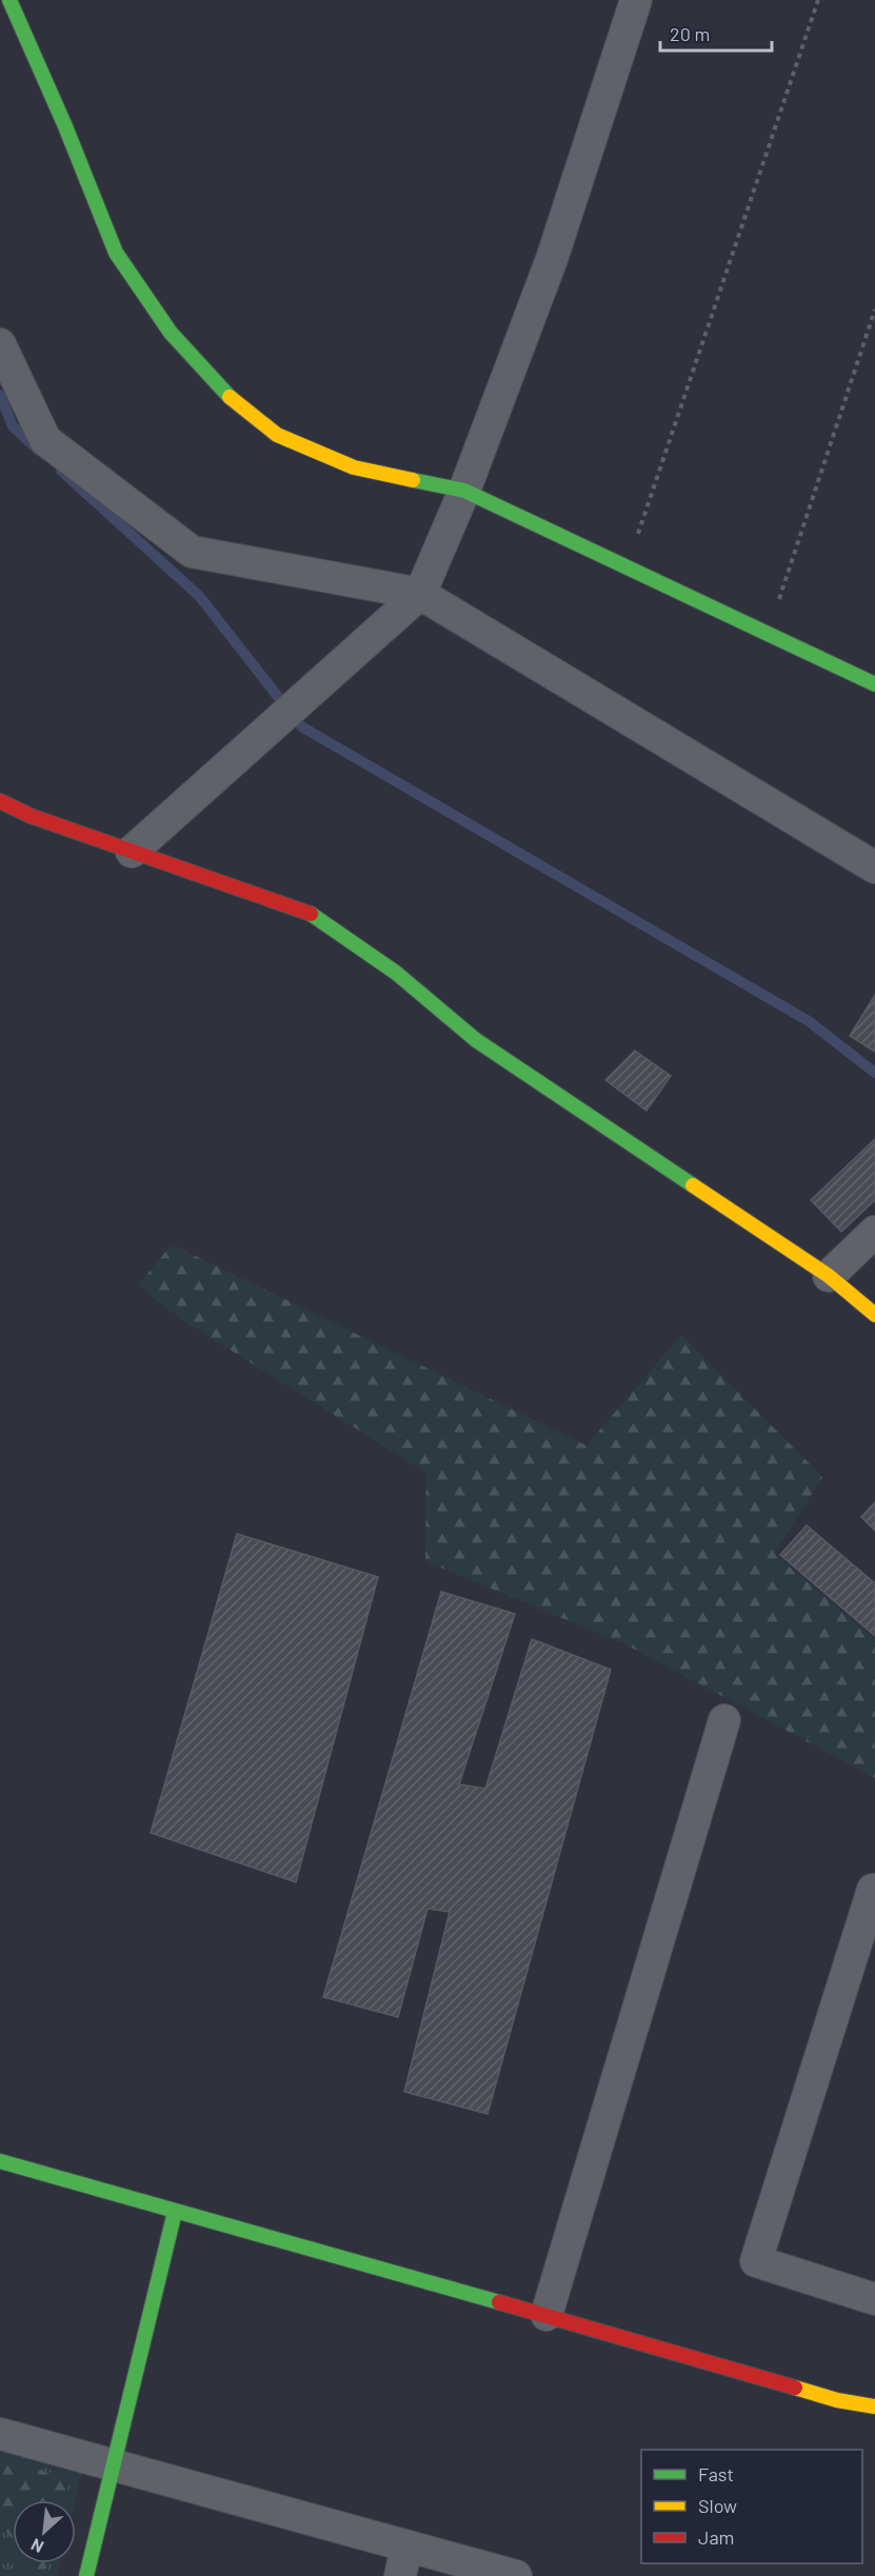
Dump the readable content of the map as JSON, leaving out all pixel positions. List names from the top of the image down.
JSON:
{
  "legend": ["Fast", "Slow", "Jam"],
  "scale_bar": "20 m",
  "north": "bottom left"
}
